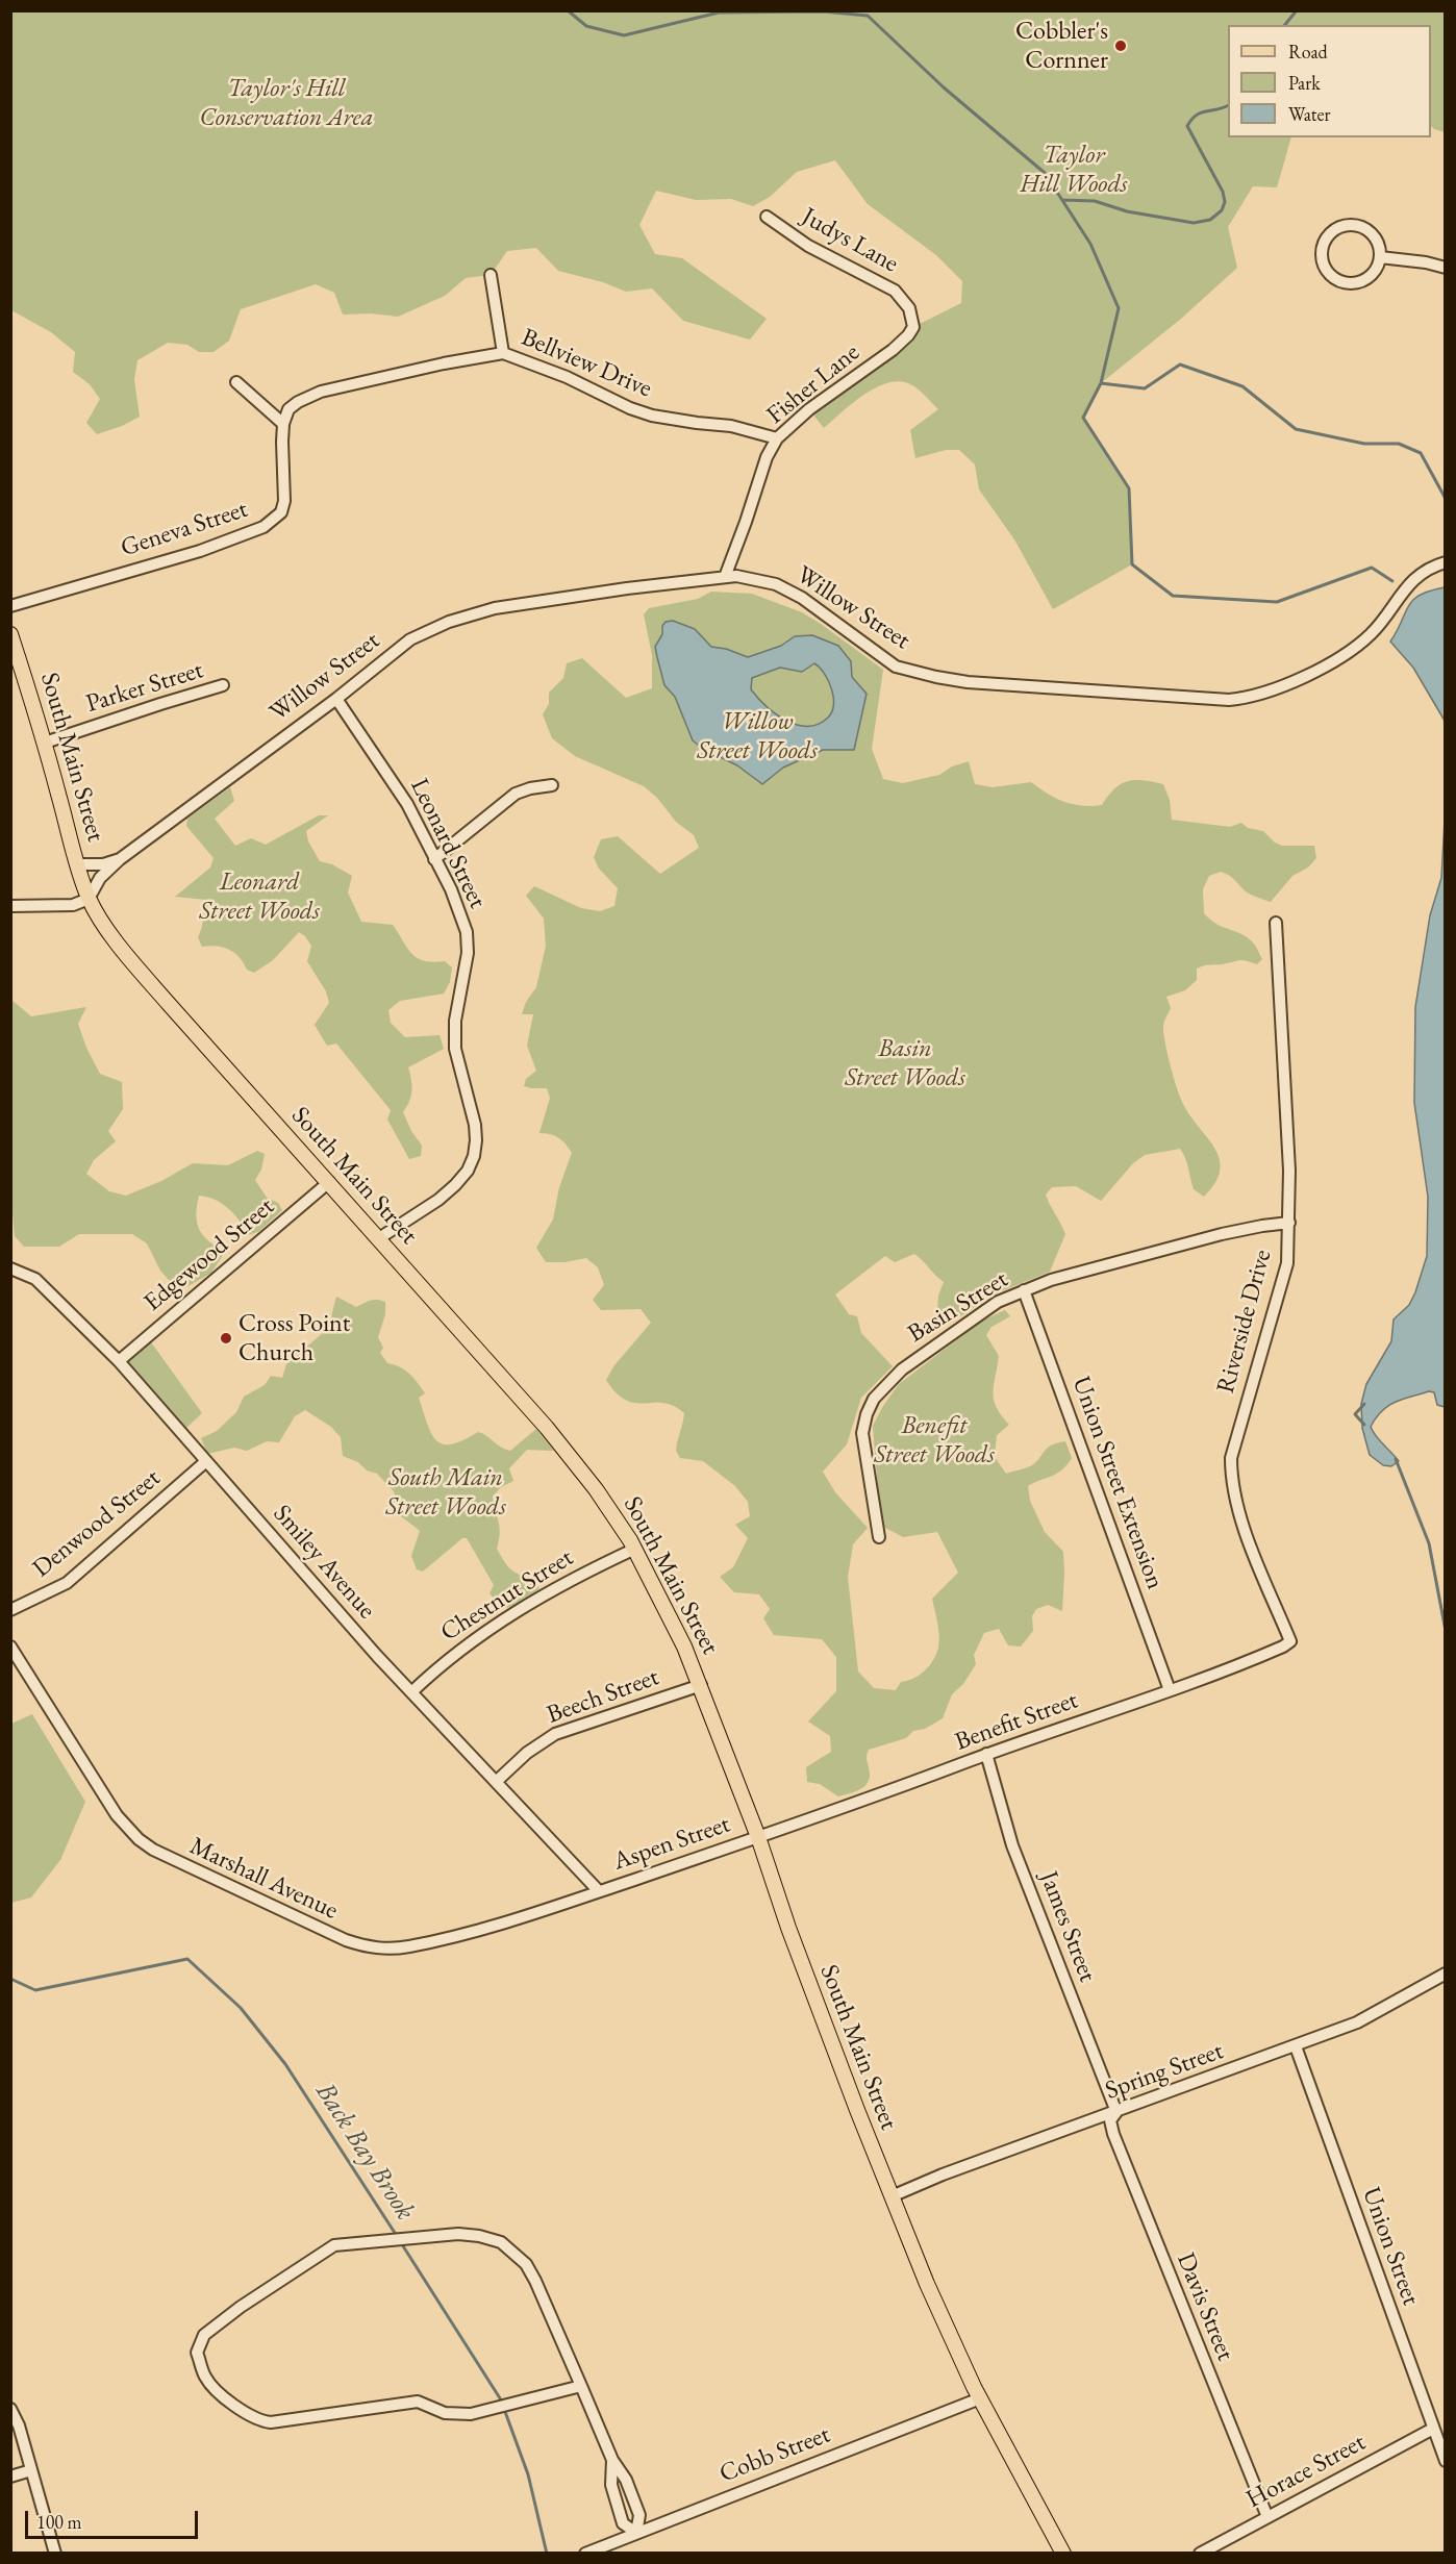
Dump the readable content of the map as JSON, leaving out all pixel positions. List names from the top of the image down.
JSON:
{
  "streets": {
    "main road": ["South Main Street"],
    "street": [
      "Judys Lane",
      "Bellview Drive",
      "Fisher Lane",
      "Geneva Street",
      "Willow Street",
      "Parker Street",
      "Leonard Street",
      "Edgewood Street",
      "Basin Street",
      "Riverside Drive",
      "Union Street Extension",
      "Denwood Street",
      "Smiley Avenue",
      "Chestnut Street",
      "Beech Street",
      "Benefit Street",
      "Aspen Street",
      "Marshall Avenue",
      "James Street",
      "Spring Street",
      "Union Street",
      "Davis Street",
      "Cobb Street",
      "Horace Street"
    ]
  },
  "crossings": [
    ["Judys Lane", "Fisher Lane"],
    ["Bellview Drive", "Fisher Lane"],
    ["Bellview Drive", "Geneva Street"],
    ["Fisher Lane", "Willow Street"],
    ["Willow Street", "South Main Street"],
    ["Willow Street", "Leonard Street"],
    ["Parker Street", "South Main Street"],
    ["South Main Street", "Leonard Street"],
    ["South Main Street", "Edgewood Street"],
    ["South Main Street", "Chestnut Street"],
    ["South Main Street", "Beech Street"],
    ["South Main Street", "Benefit Street"],
    ["South Main Street", "Aspen Street"],
    ["South Main Street", "Spring Street"],
    ["South Main Street", "Cobb Street"],
    ["Edgewood Street", "Smiley Avenue"],
    ["Basin Street", "Riverside Drive"],
    ["Basin Street", "Union Street Extension"],
    ["Riverside Drive", "Benefit Street"],
    ["Union Street Extension", "Benefit Street"],
    ["Denwood Street", "Smiley Avenue"],
    ["Smiley Avenue", "Chestnut Street"],
    ["Smiley Avenue", "Beech Street"],
    ["Smiley Avenue", "Aspen Street"],
    ["Smiley Avenue", "Marshall Avenue"],
    ["Benefit Street", "Aspen Street"],
    ["Benefit Street", "James Street"],
    ["Aspen Street", "Marshall Avenue"],
    ["James Street", "Spring Street"],
    ["James Street", "Davis Street"],
    ["Spring Street", "Union Street"],
    ["Spring Street", "Davis Street"],
    ["Union Street", "Horace Street"],
    ["Davis Street", "Horace Street"]
  ],
  "water": ["Back Bay Brook"],
  "parks": [
    "Taylor's Hill Conservation Area",
    "Taylor Hill Woods",
    "Willow Street Woods",
    "Leonard Street Woods",
    "Basin Street Woods",
    "Benefit Street Woods",
    "South Main Street Woods"
  ],
  "places": ["Cobbler's Cornner", "Cross Point Church"],
  "legend": ["Road", "Park", "Water"],
  "scale_bar": "100 m"
}
